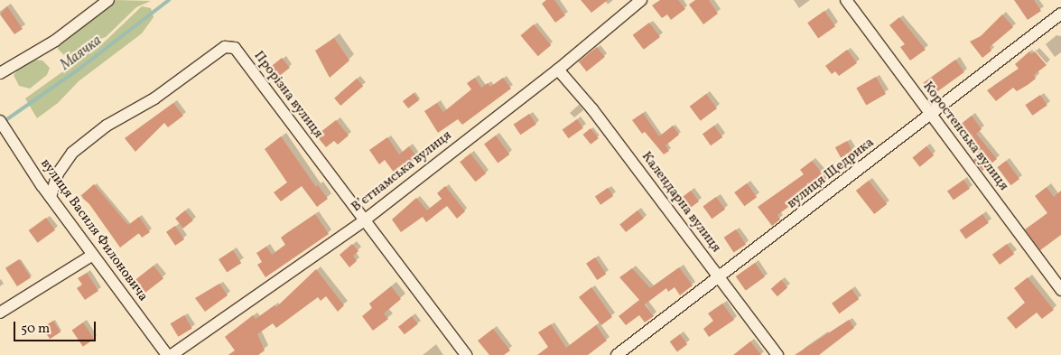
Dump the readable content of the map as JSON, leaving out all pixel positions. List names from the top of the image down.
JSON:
{
  "streets": {
    "street": [
      "Прорізна вулиця",
      "Коростенська вулиця",
      "Вʼєтнамська вулиця",
      "вулиця Щедрика",
      "Календарна вулиця",
      "вулиця Василя Филоновича"
    ]
  },
  "crossings": [
    ["Прорізна вулиця", "Вʼєтнамська вулиця"],
    ["Прорізна вулиця", "вулиця Василя Филоновича"],
    ["Коростенська вулиця", "вулиця Щедрика"],
    ["Вʼєтнамська вулиця", "Календарна вулиця"],
    ["вулиця Щедрика", "Календарна вулиця"]
  ],
  "water": ["Маячка"],
  "scale_bar": "50 m"
}
